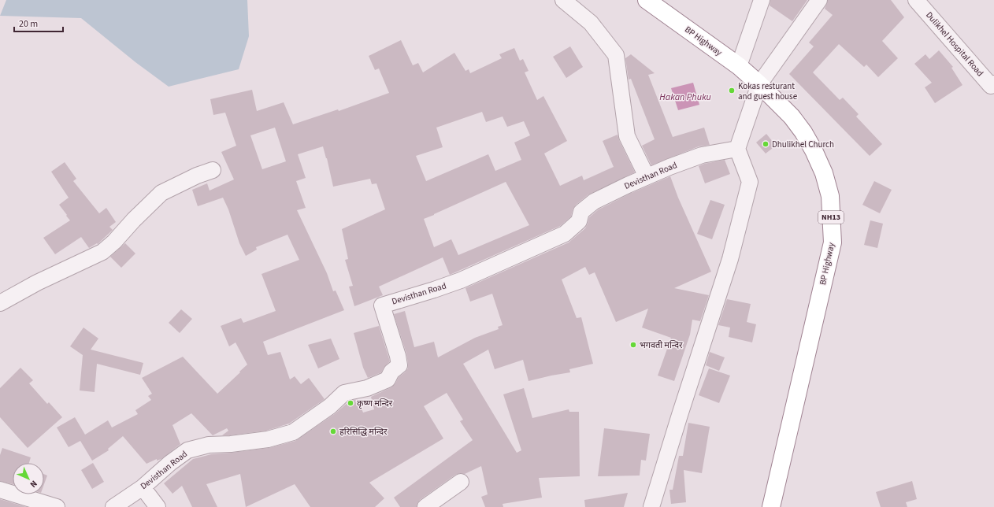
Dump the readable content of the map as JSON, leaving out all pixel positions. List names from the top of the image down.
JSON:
{
  "streets": {
    "highway": ["BP Highway", "NH13"],
    "street": ["Dulikhel Hospital Road", "Devisthan Road"]
  },
  "water": ["Hakan Phuku"],
  "places": [
    "Kokas resturant and guest house",
    "Dhulikhel Church",
    "भगवती मन्दिर",
    "कृष्ण मन्दिर",
    "हरिसिद्धि मन्दिर"
  ],
  "scale_bar": "20 m",
  "north": "bottom right"
}
